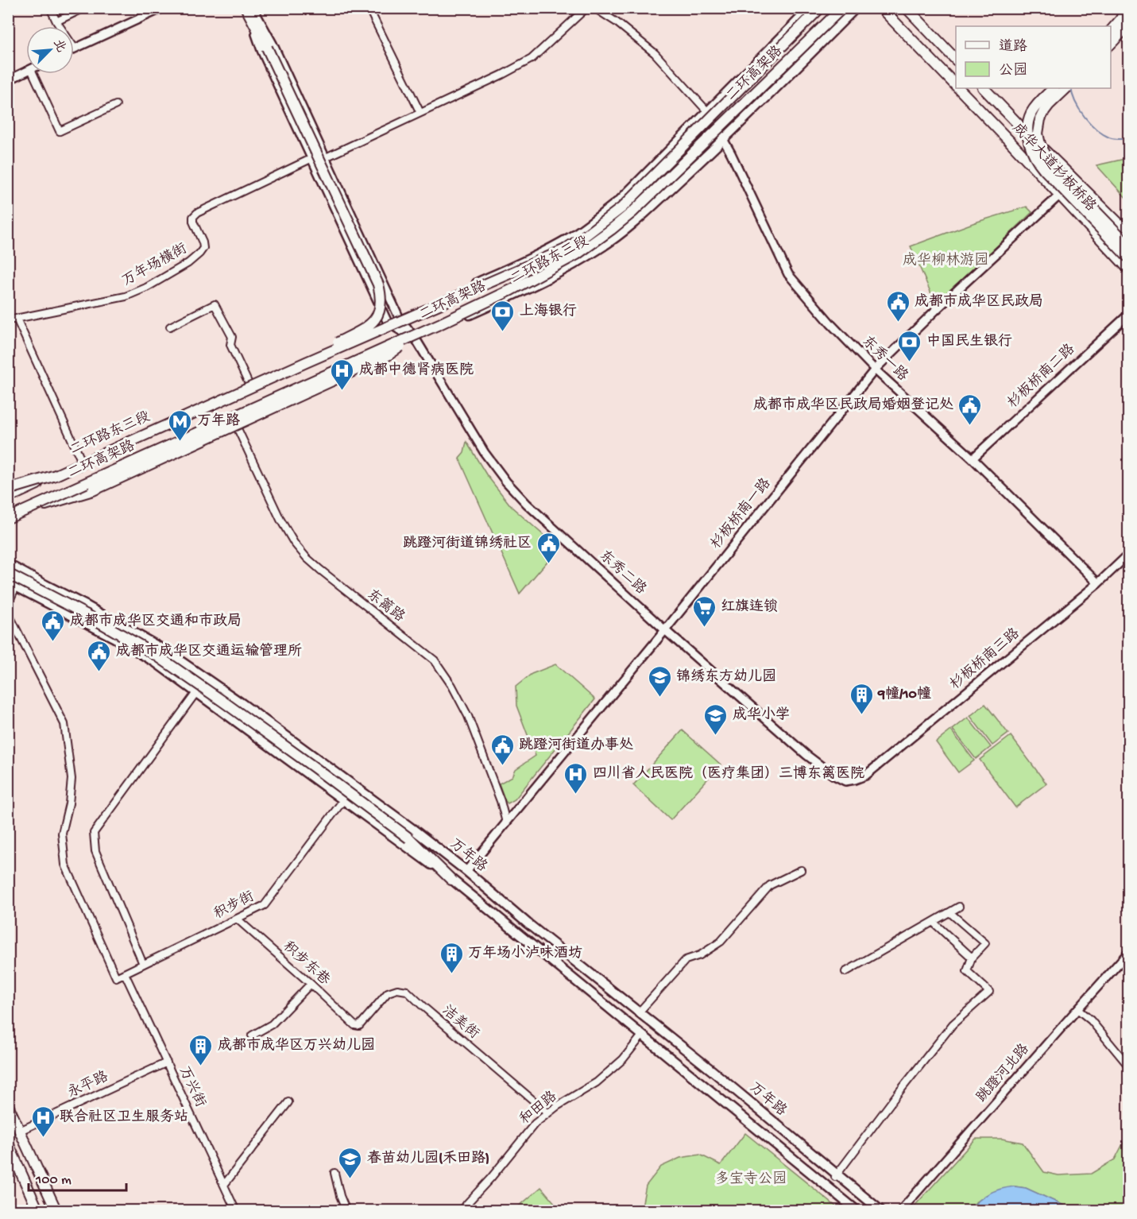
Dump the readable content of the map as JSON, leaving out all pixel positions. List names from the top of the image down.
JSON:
{
  "streets": {
    "main road": [
      "二环高架路",
      "成华大道杉板桥路",
      "二环路东三段",
      "万年路"
    ],
    "street": [
      "万年场横街",
      "东秀一路",
      "杉板桥南二路",
      "杉板桥南一路",
      "东秀二路",
      "东篱路",
      "杉板桥南三路",
      "积步街",
      "积步东巷",
      "洁美街",
      "跳蹬河北路",
      "永平路",
      "万兴街",
      "和田路"
    ]
  },
  "crossings": [
    ["二环高架路", "二环路东三段"],
    ["成华大道杉板桥路", "杉板桥南一路"],
    ["二环路东三段", "东秀一路"],
    ["二环路东三段", "东秀二路"],
    ["二环路东三段", "东篱路"],
    ["东秀一路", "杉板桥南二路"],
    ["东秀一路", "杉板桥南一路"],
    ["东秀一路", "杉板桥南三路"],
    ["杉板桥南一路", "东秀二路"],
    ["杉板桥南一路", "东篱路"],
    ["杉板桥南一路", "万年路"],
    ["东秀二路", "杉板桥南三路"],
    ["万年路", "积步街"],
    ["万年路", "和田路"],
    ["积步街", "积步东巷"],
    ["积步街", "万兴街"],
    ["积步东巷", "洁美街"],
    ["洁美街", "和田路"],
    ["永平路", "万兴街"]
  ],
  "parks": ["成华柳林游园", "多宝寺公园"],
  "places": {
    "public building": [
      "成都市成华区民政局",
      "成都市成华区民政局婚姻登记处",
      "跳蹬河街道锦绣社区",
      "成都市成华区交通和市政局",
      "成都市成华区交通运输管理所",
      "跳蹬河街道办事处"
    ],
    "bank": ["上海银行", "中国民生银行"],
    "hospital": ["成都中德肾病医院", "四川省人民医院（医疗集团）三博东篱医院", "联合社区卫生服务站"],
    "metro station": ["万年路"],
    "supermarket": ["红旗连锁"],
    "school or university": ["锦绣东方幼儿园", "成华小学", "春苗幼儿园(禾田路)"],
    "building": ["9幢/10幢", "万年场小泸味酒坊", "成都市成华区万兴幼儿园"]
  },
  "legend": ["道路", "公园"],
  "scale_bar": "100 m",
  "north": "top right"
}
